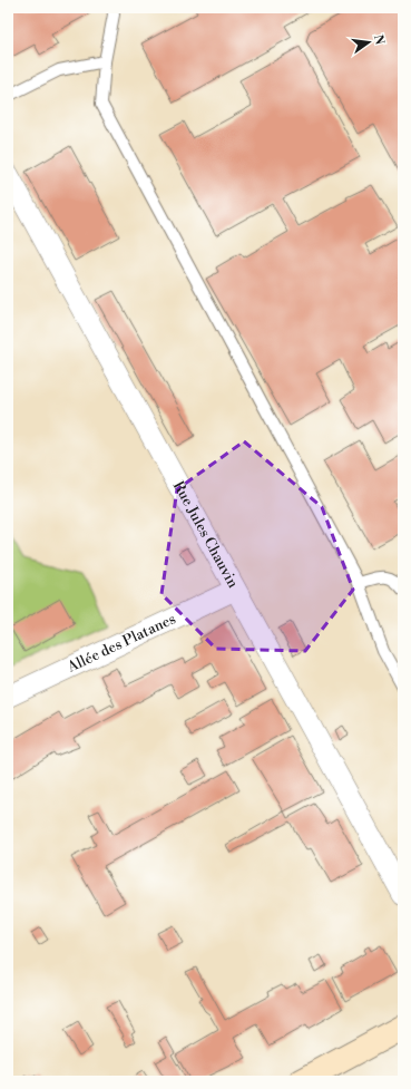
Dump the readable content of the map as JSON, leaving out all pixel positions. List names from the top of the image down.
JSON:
{
  "streets": {
    "street": ["Rue Jules Chauvin", "Allée des Platanes"]
  },
  "crossings": [
    ["Rue Jules Chauvin", "Allée des Platanes"]
  ],
  "north": "right"
}
